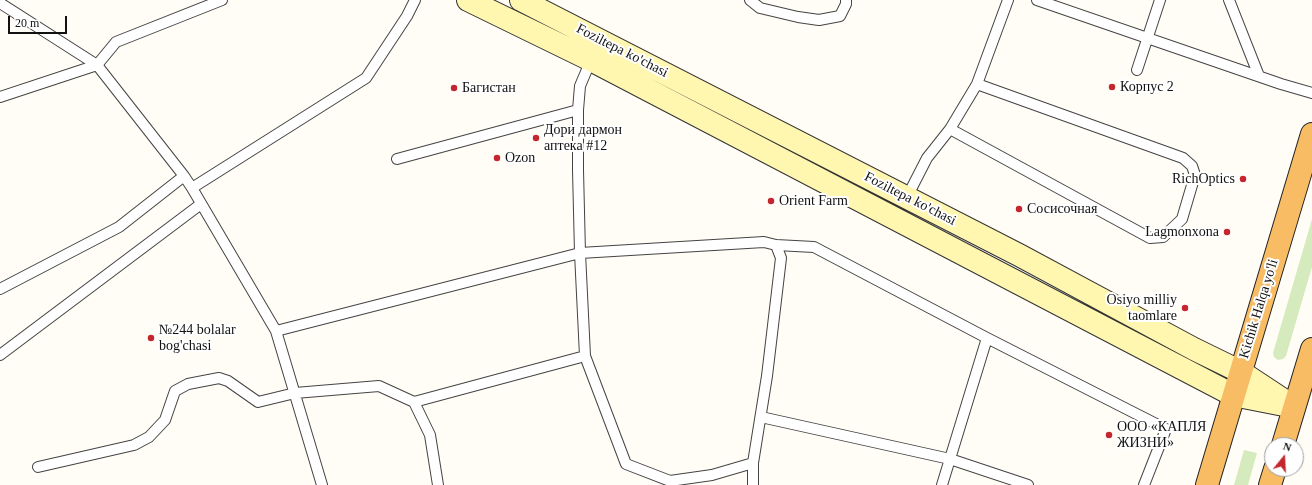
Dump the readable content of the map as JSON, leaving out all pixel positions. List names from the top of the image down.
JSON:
{
  "streets": {
    "highway": ["Kichik Halqa yo'li"],
    "main road": ["Foziltepa ko'chasi"]
  },
  "crossings": [
    ["Foziltepa ko'chasi", "Kichik Halqa yo'li"]
  ],
  "places": [
    "Корпус 2",
    "Багистан",
    "Дори дармон аптека #12",
    "Ozon",
    "RichOptics",
    "Orient Farm",
    "Сосисочная",
    "Lagmonxona",
    "Osiyo milliy taomlare",
    "№244 bolalar bog'chasi",
    "ООО «КАПЛЯ ЖИЗНИ»"
  ],
  "scale_bar": "20 m",
  "north": "top"
}
